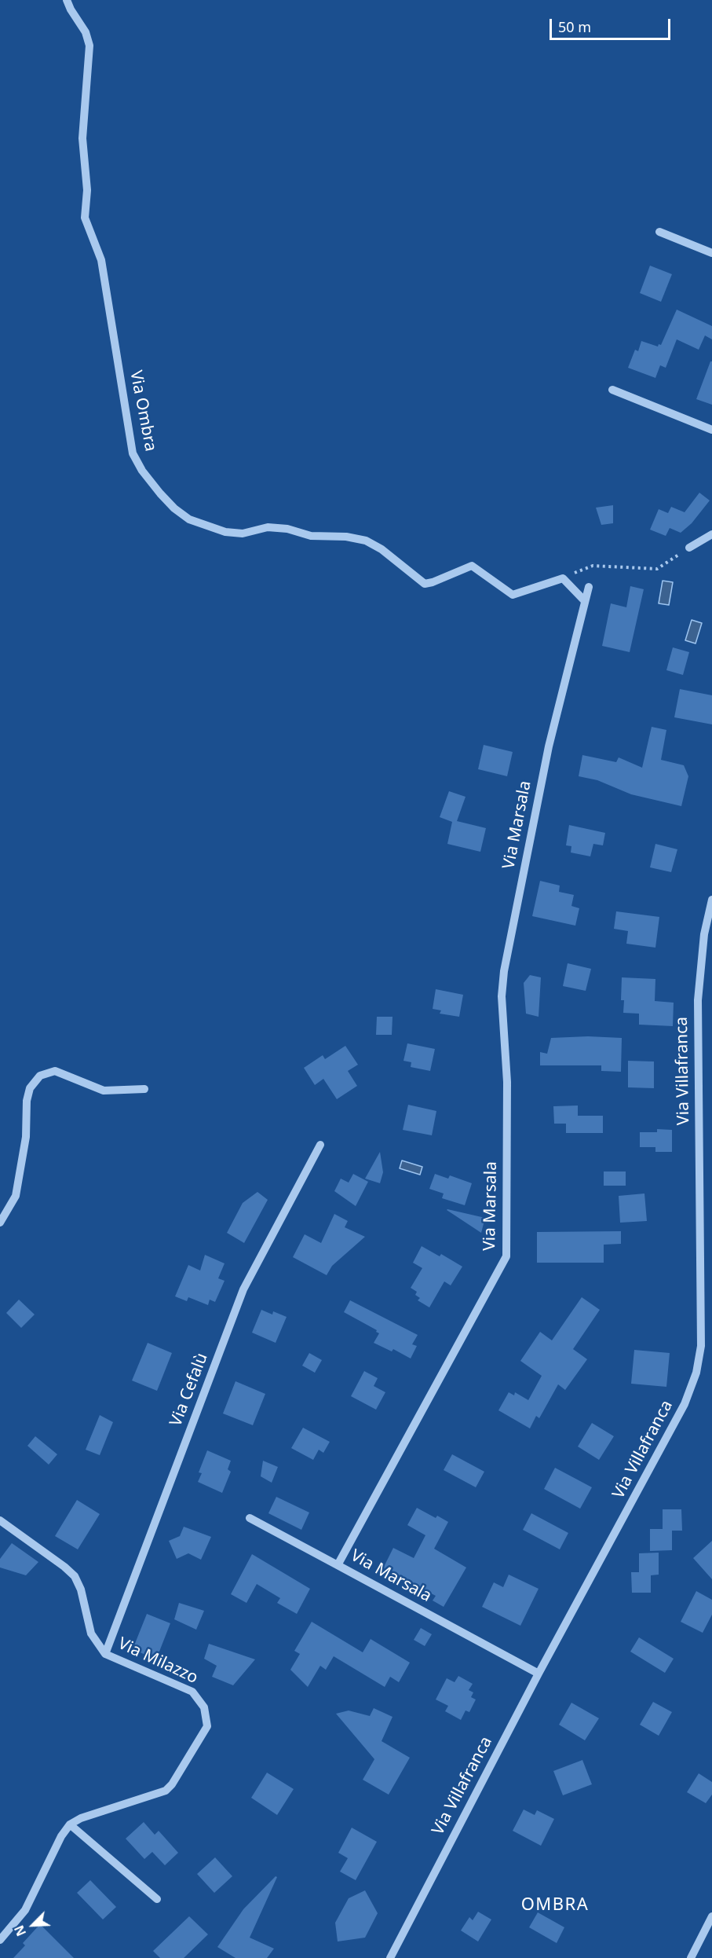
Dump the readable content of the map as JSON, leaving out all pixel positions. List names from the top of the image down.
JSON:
{
  "streets": {
    "street": [
      "Via Ombra",
      "Via Marsala",
      "Via Villafranca",
      "Via Cefalù",
      "Via Milazzo"
    ]
  },
  "crossings": [
    ["Via Marsala", "Via Villafranca"],
    ["Via Cefalù", "Via Milazzo"]
  ],
  "districts": ["OMBRA"],
  "scale_bar": "50 m",
  "north": "bottom left"
}
